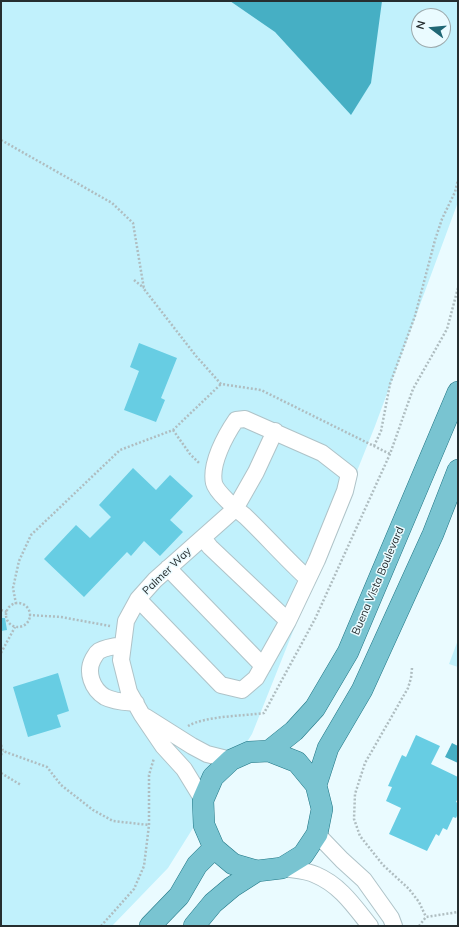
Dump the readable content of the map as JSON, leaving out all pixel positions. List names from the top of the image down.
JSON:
{
  "streets": {
    "main road": ["Buena Vista Boulevard"],
    "street": ["Palmer Way"]
  },
  "crossings": [
    ["Palmer Way", "Buena Vista Boulevard"]
  ],
  "north": "left"
}
